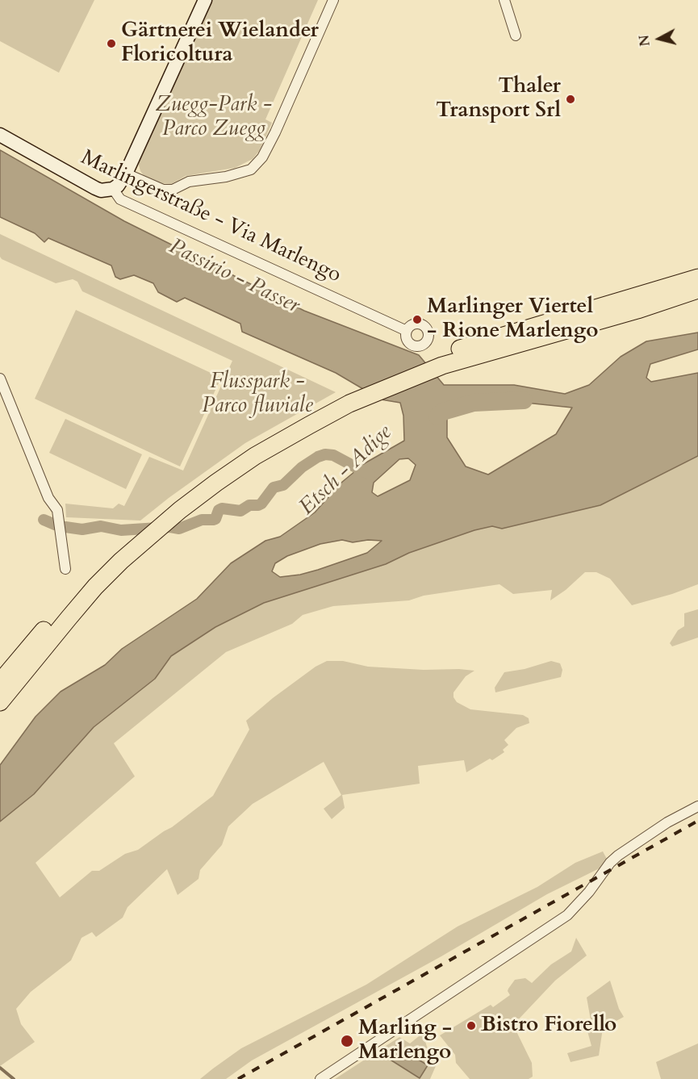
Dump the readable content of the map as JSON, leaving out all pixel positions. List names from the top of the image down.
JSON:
{
  "streets": {
    "street": ["Marlingerstraße - Via Marlengo"]
  },
  "water": ["Passirio - Passer", "Etsch - Adige"],
  "parks": ["Zuegg-Park - Parco Zuegg", "Flusspark - Parco fluviale"],
  "places": [
    "Gärtnerei Wielander Floricoltura",
    "Thaler Transport Srl",
    "Marlinger Viertel - Rione Marlengo",
    "Bistro Fiorello",
    "Marling - Marlengo"
  ],
  "north": "left"
}
